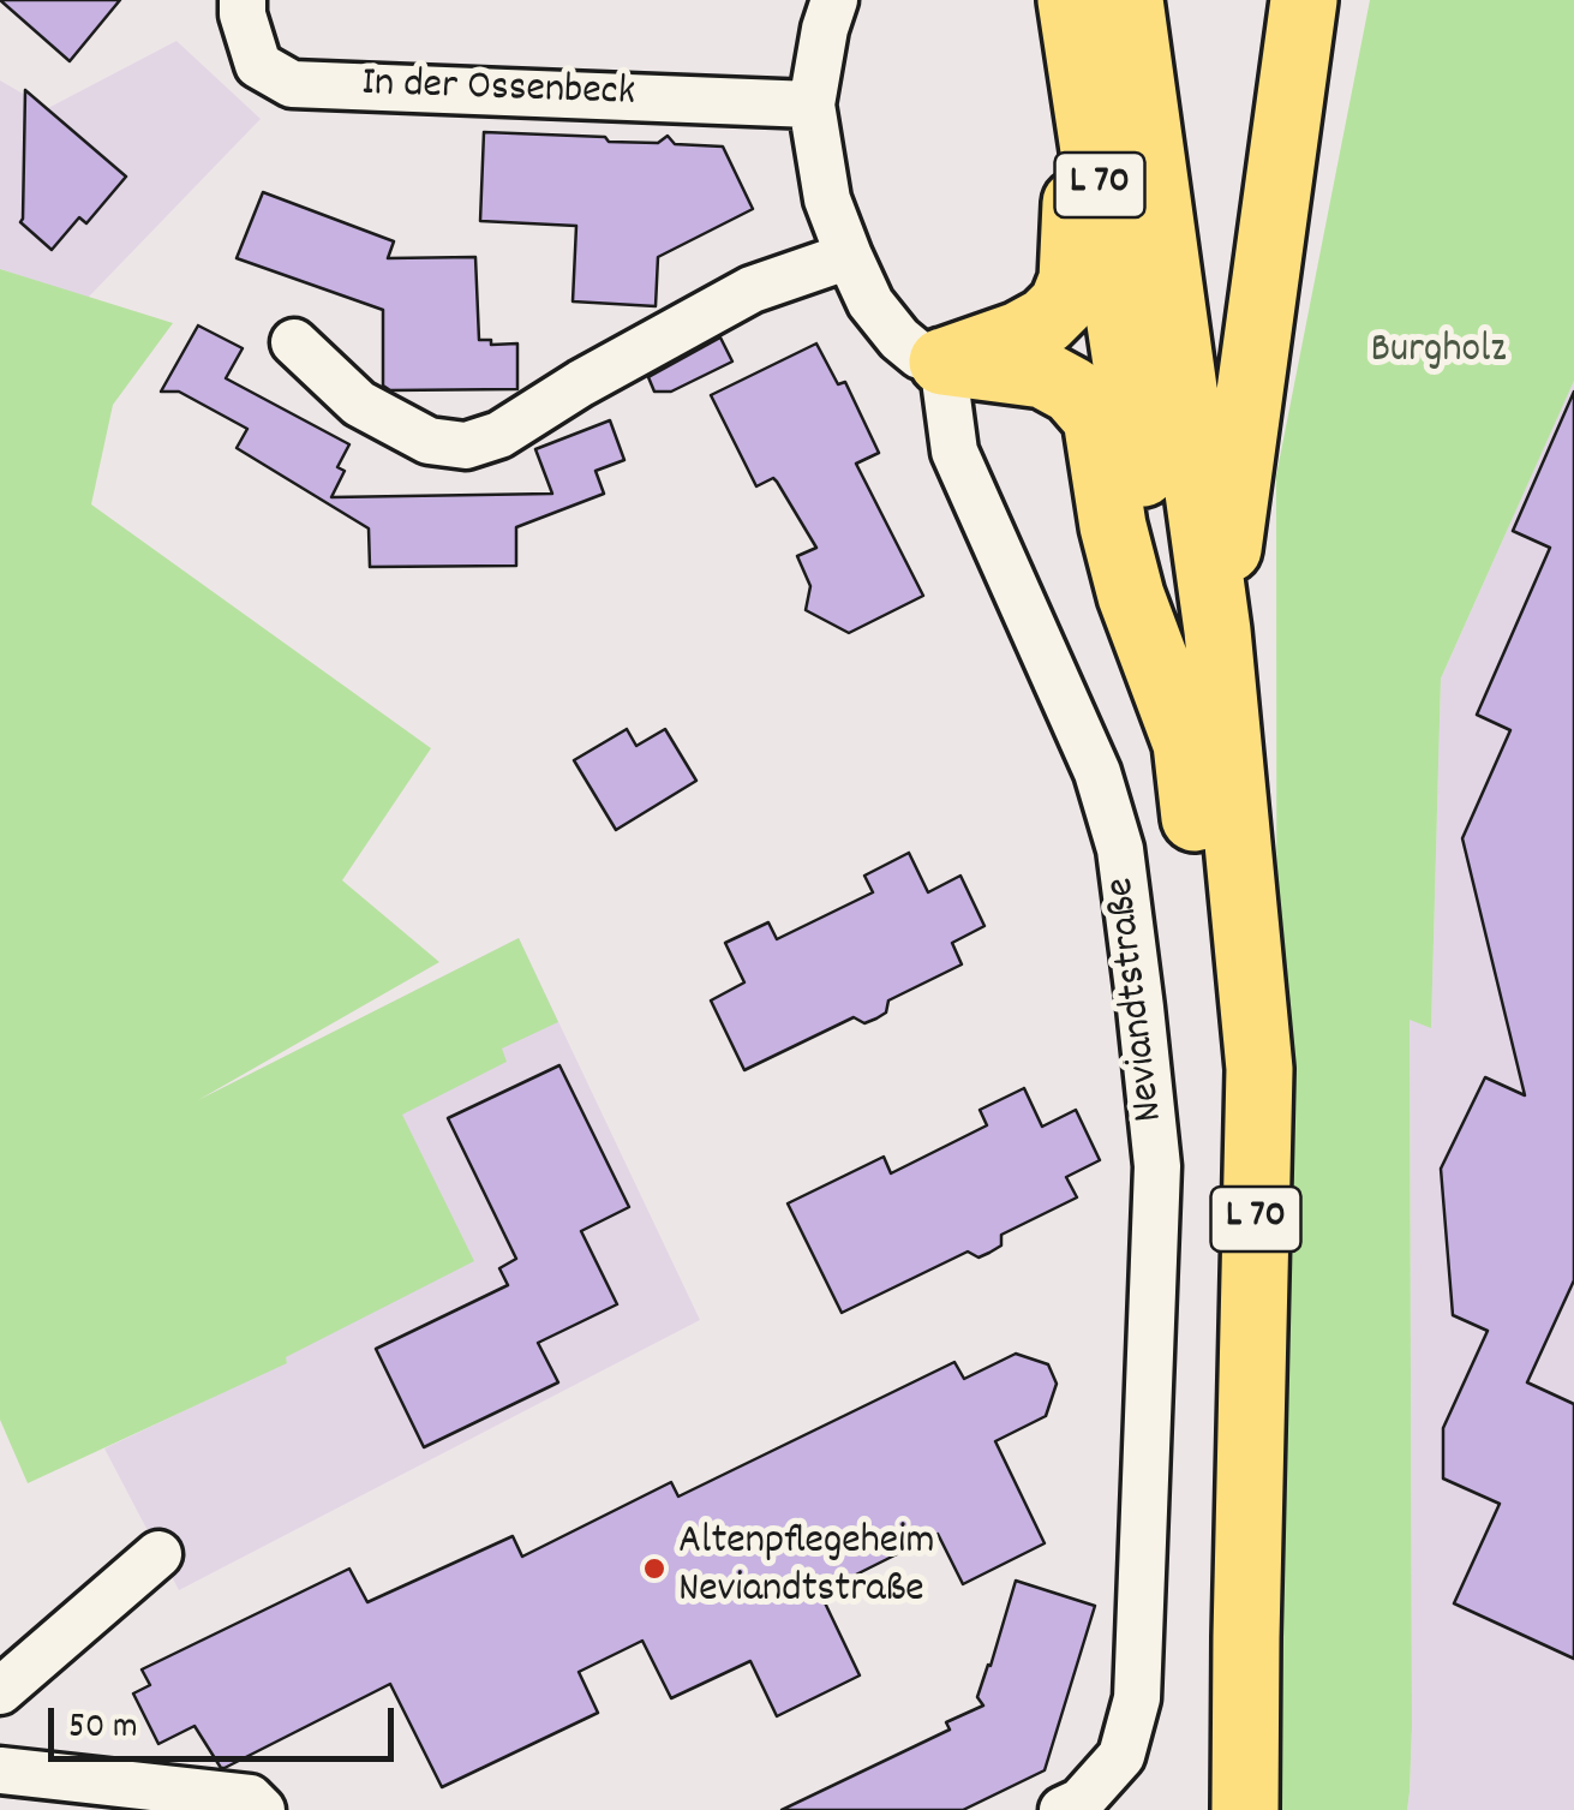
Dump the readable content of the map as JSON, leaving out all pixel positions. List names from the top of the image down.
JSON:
{
  "streets": {
    "highway": ["L 70"],
    "street": ["In der Ossenbeck", "Neviandtstraße"]
  },
  "parks": ["Burgholz"],
  "places": ["Altenpflegeheim Neviandtstraße"],
  "scale_bar": "50 m"
}
